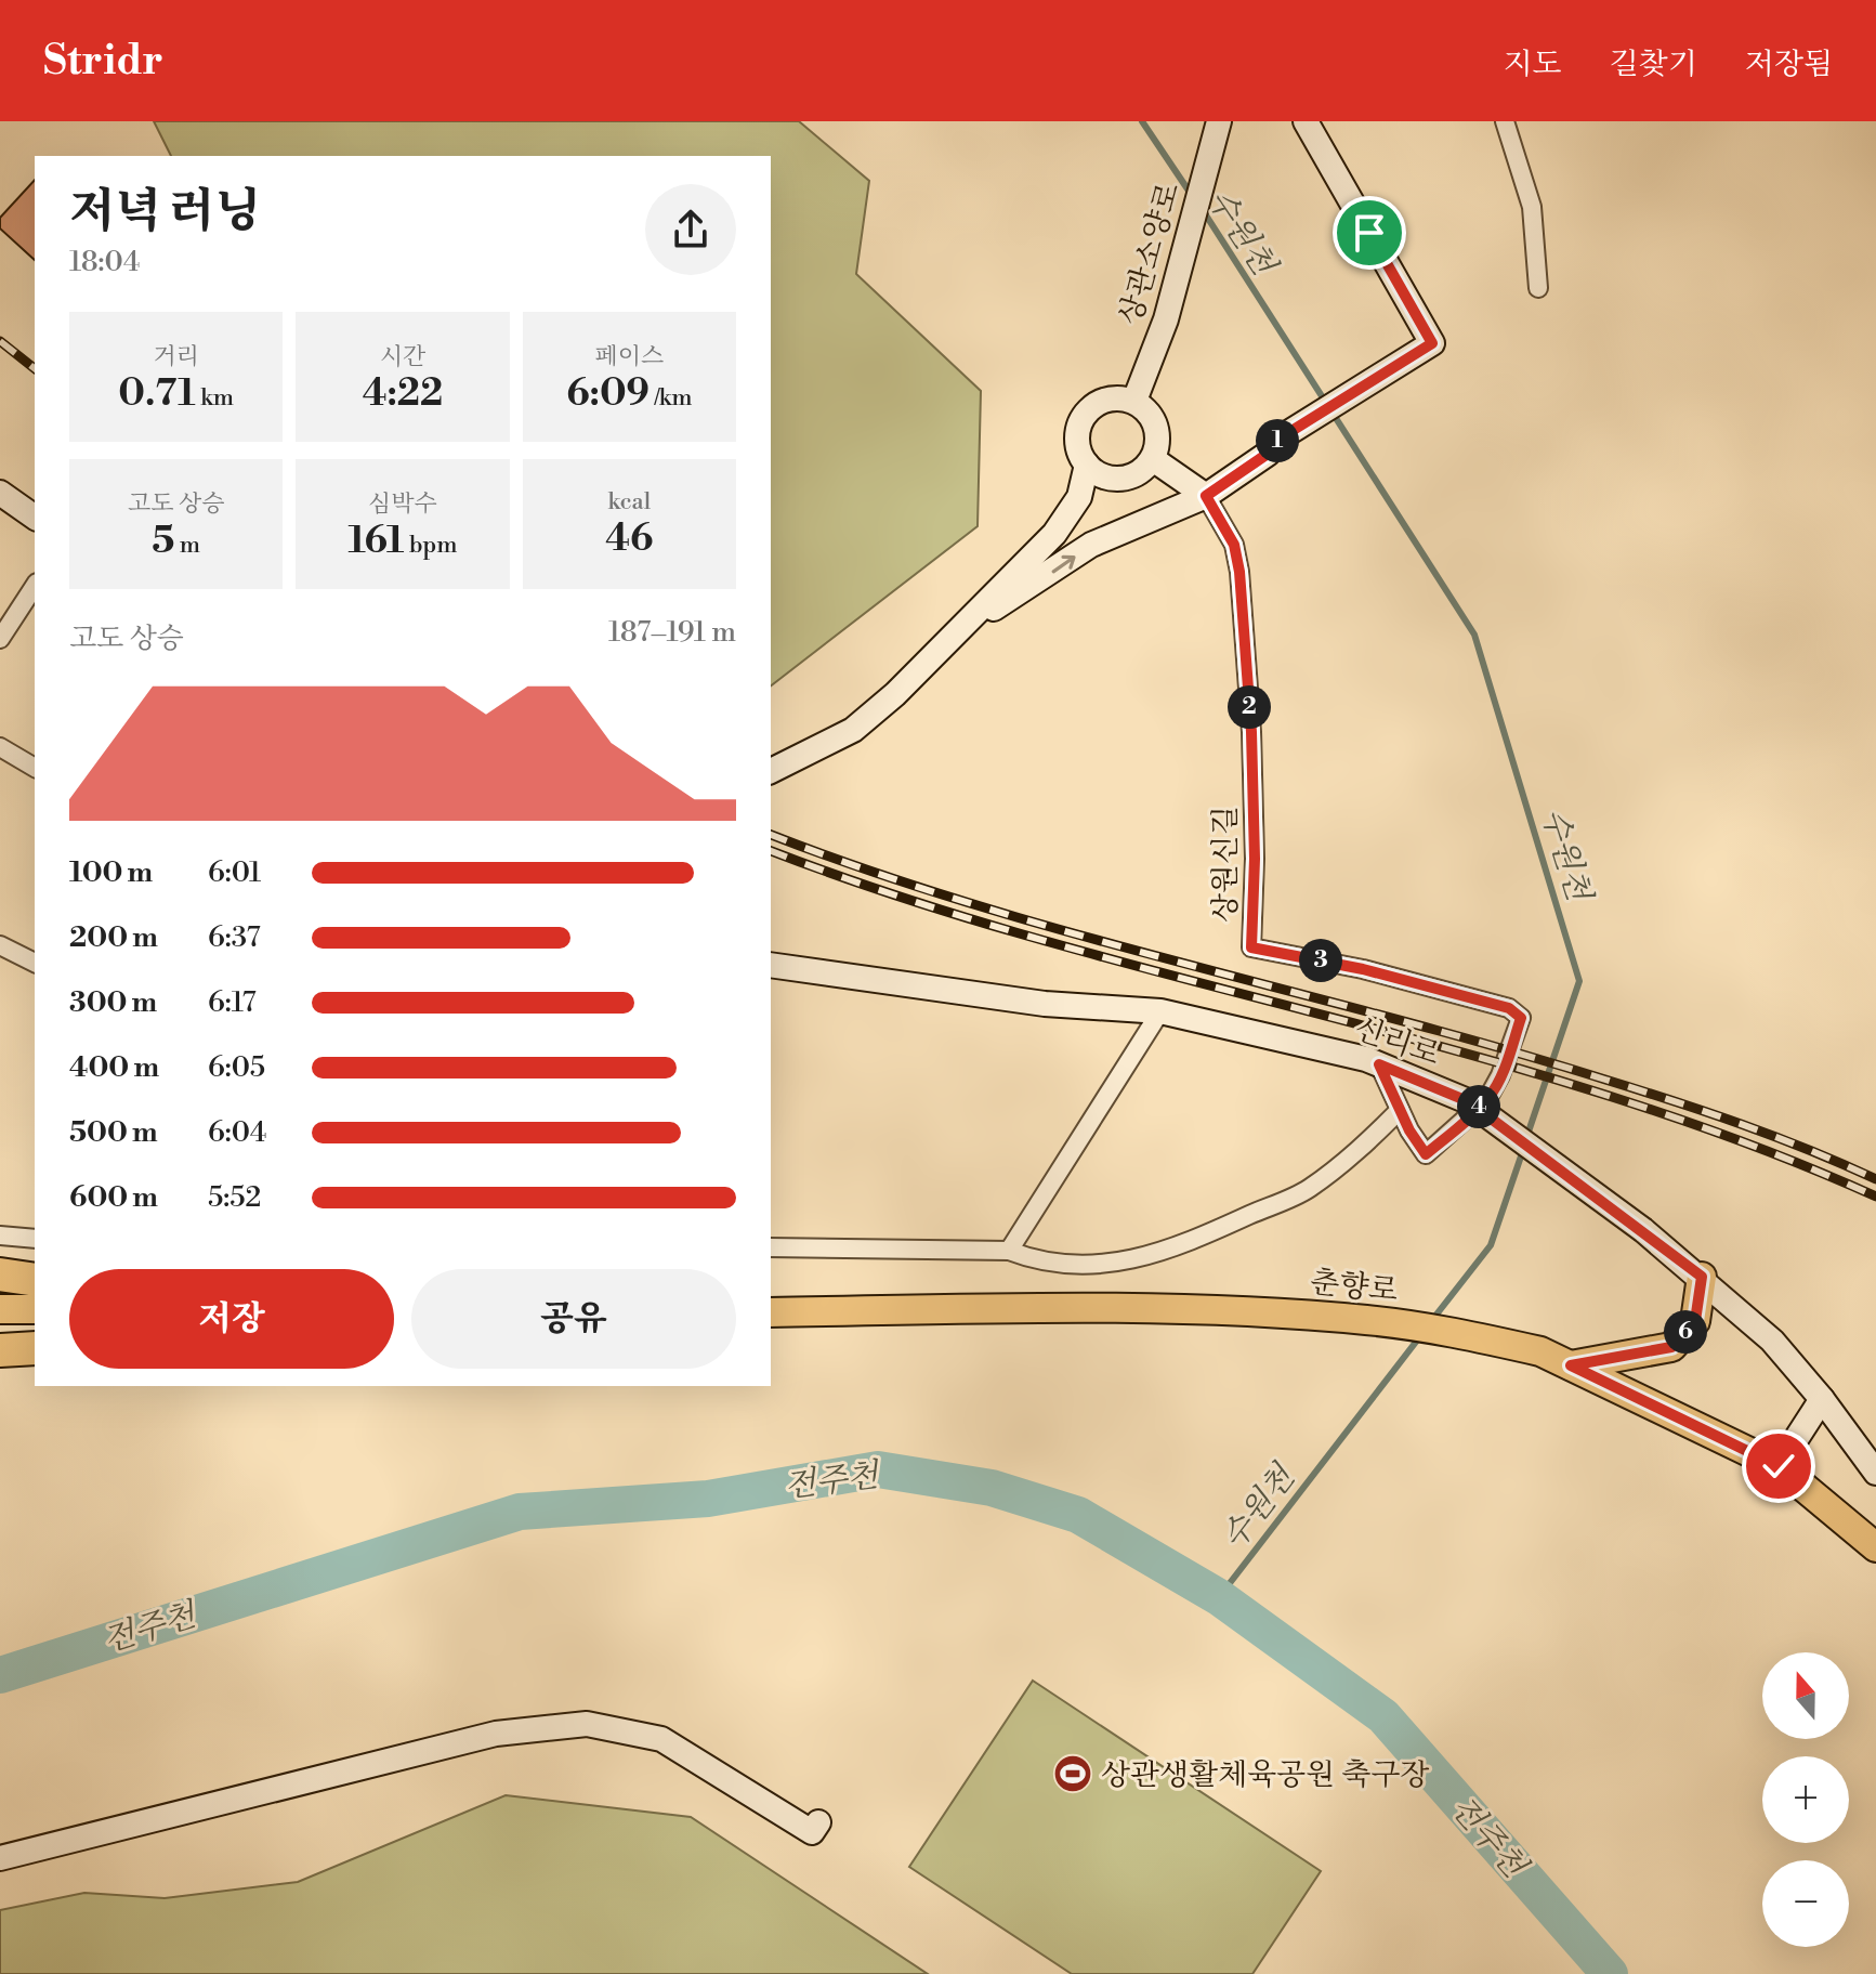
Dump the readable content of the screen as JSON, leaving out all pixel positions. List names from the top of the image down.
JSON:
{
  "streets": {
    "main road": ["상관소양로", "신리로", "춘향로"],
    "street": ["상원신길"]
  },
  "crossings": [
    ["상원신길", "신리로"]
  ],
  "water": ["수원천", "전주천"],
  "places": {
    "sports": ["상관생활체육공원 축구장"]
  },
  "north": "top",
  "page": {
    "header": "Stridr",
    "nav": ["지도", "길찾기", "저장됨"],
    "heading": ["저녁 러닝", "18:04"],
    "stats": [
      ["거리", "0.71 km"],
      ["시간", "4:22"],
      ["페이스", "6:09 /km"],
      ["고도 상승", "5 m"],
      ["심박수", "161 bpm"],
      ["kcal", "46"]
    ],
    "pins": [
      "1",
      "2",
      "3",
      "4",
      "6"
    ],
    "chart": ["고도 상승", "187–191 m"],
    "list": [
      {
        "name": "100 m",
        "note": "6:01"
      },
      {
        "name": "200 m",
        "note": "6:37"
      },
      {
        "name": "300 m",
        "note": "6:17"
      },
      {
        "name": "400 m",
        "note": "6:05"
      },
      {
        "name": "500 m",
        "note": "6:04"
      },
      {
        "name": "600 m",
        "note": "5:52"
      }
    ],
    "buttons": ["저장", "공유"],
    "map_buttons": ["+", "−"]
  }
}
